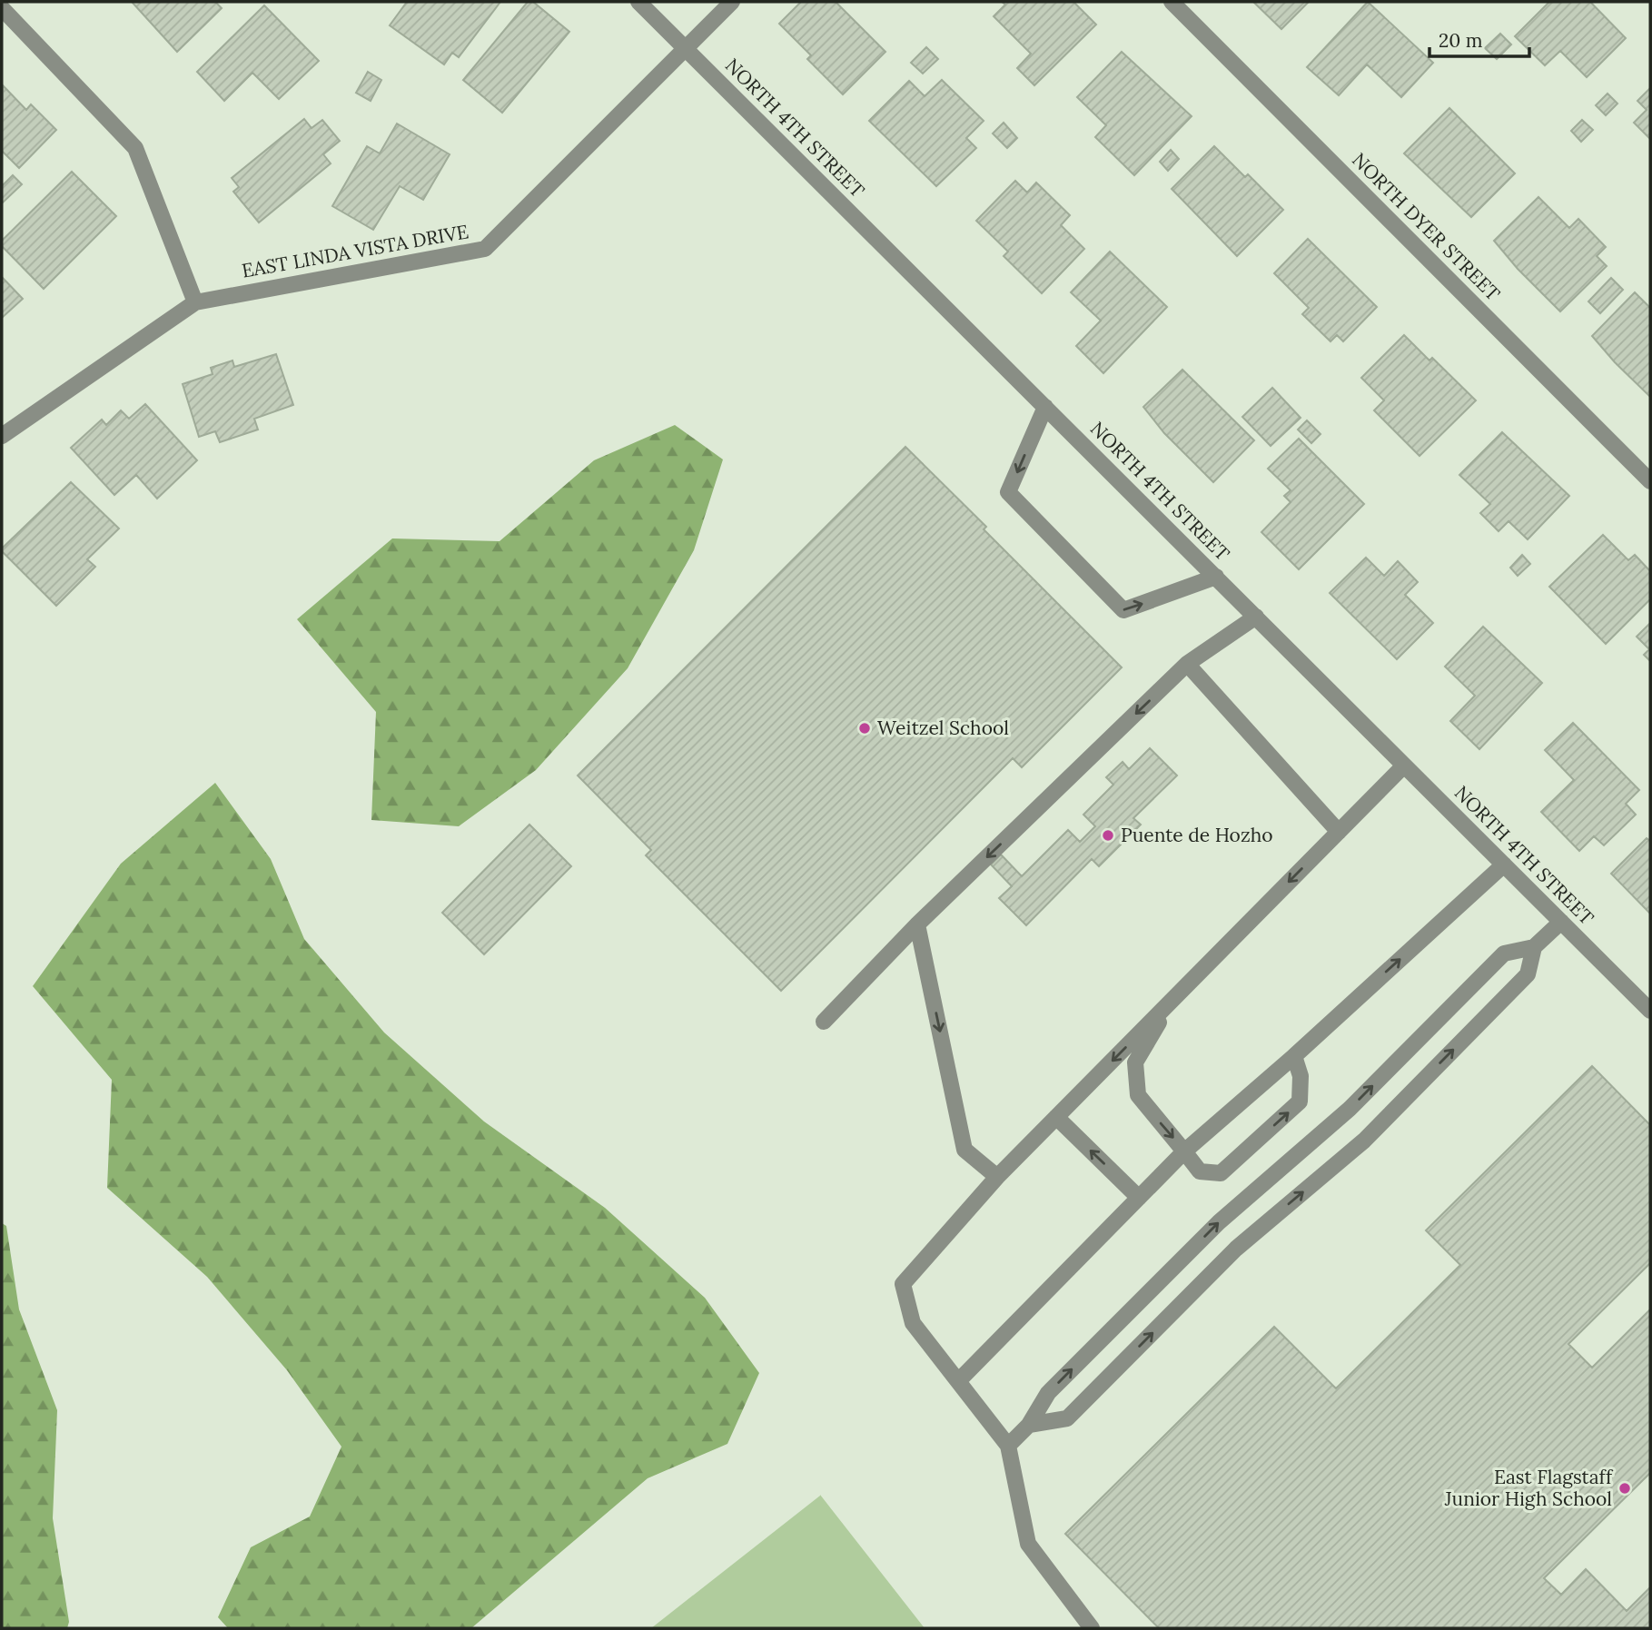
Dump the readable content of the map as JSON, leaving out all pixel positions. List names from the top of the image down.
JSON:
{
  "streets": {
    "street": ["NORTH 4TH STREET", "NORTH DYER STREET", "EAST LINDA VISTA DRIVE"]
  },
  "crossings": [
    ["NORTH 4TH STREET", "EAST LINDA VISTA DRIVE"]
  ],
  "places": ["Weitzel School", "Puente de Hozho", "East Flagstaff Junior High School"],
  "scale_bar": "20 m"
}
